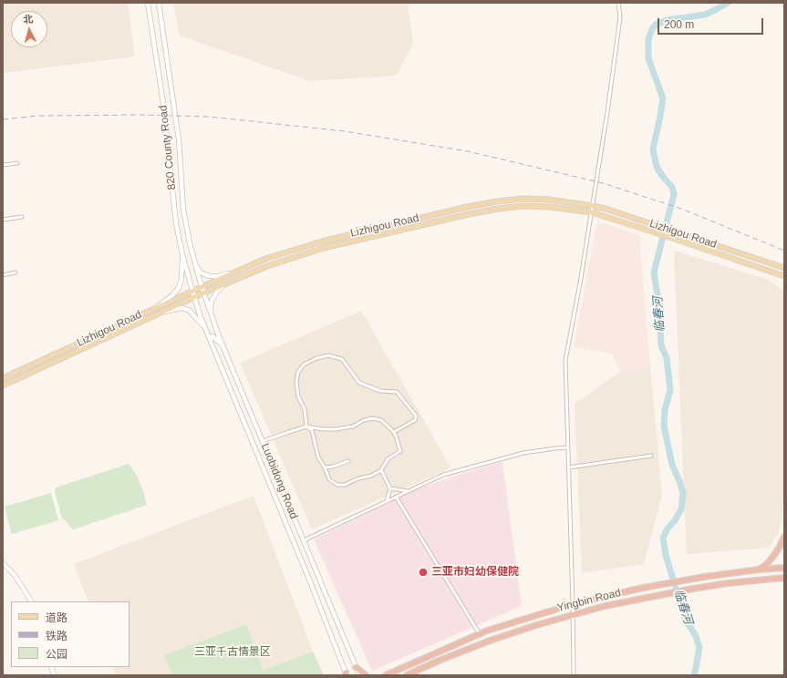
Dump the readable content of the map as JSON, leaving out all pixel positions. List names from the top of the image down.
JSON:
{
  "streets": {
    "highway": ["Yingbin Road"],
    "main road": ["820 County Road", "Lizhigou Road", "Luobidong Road"]
  },
  "crossings": [
    ["820 County Road", "Lizhigou Road"],
    ["820 County Road", "Luobidong Road"],
    ["Lizhigou Road", "Luobidong Road"]
  ],
  "water": ["临春河"],
  "parks": ["三亚千古情景区"],
  "places": ["三亚市妇幼保健院"],
  "legend": ["道路", "铁路", "公园"],
  "scale_bar": "200 m",
  "north": "top"
}
